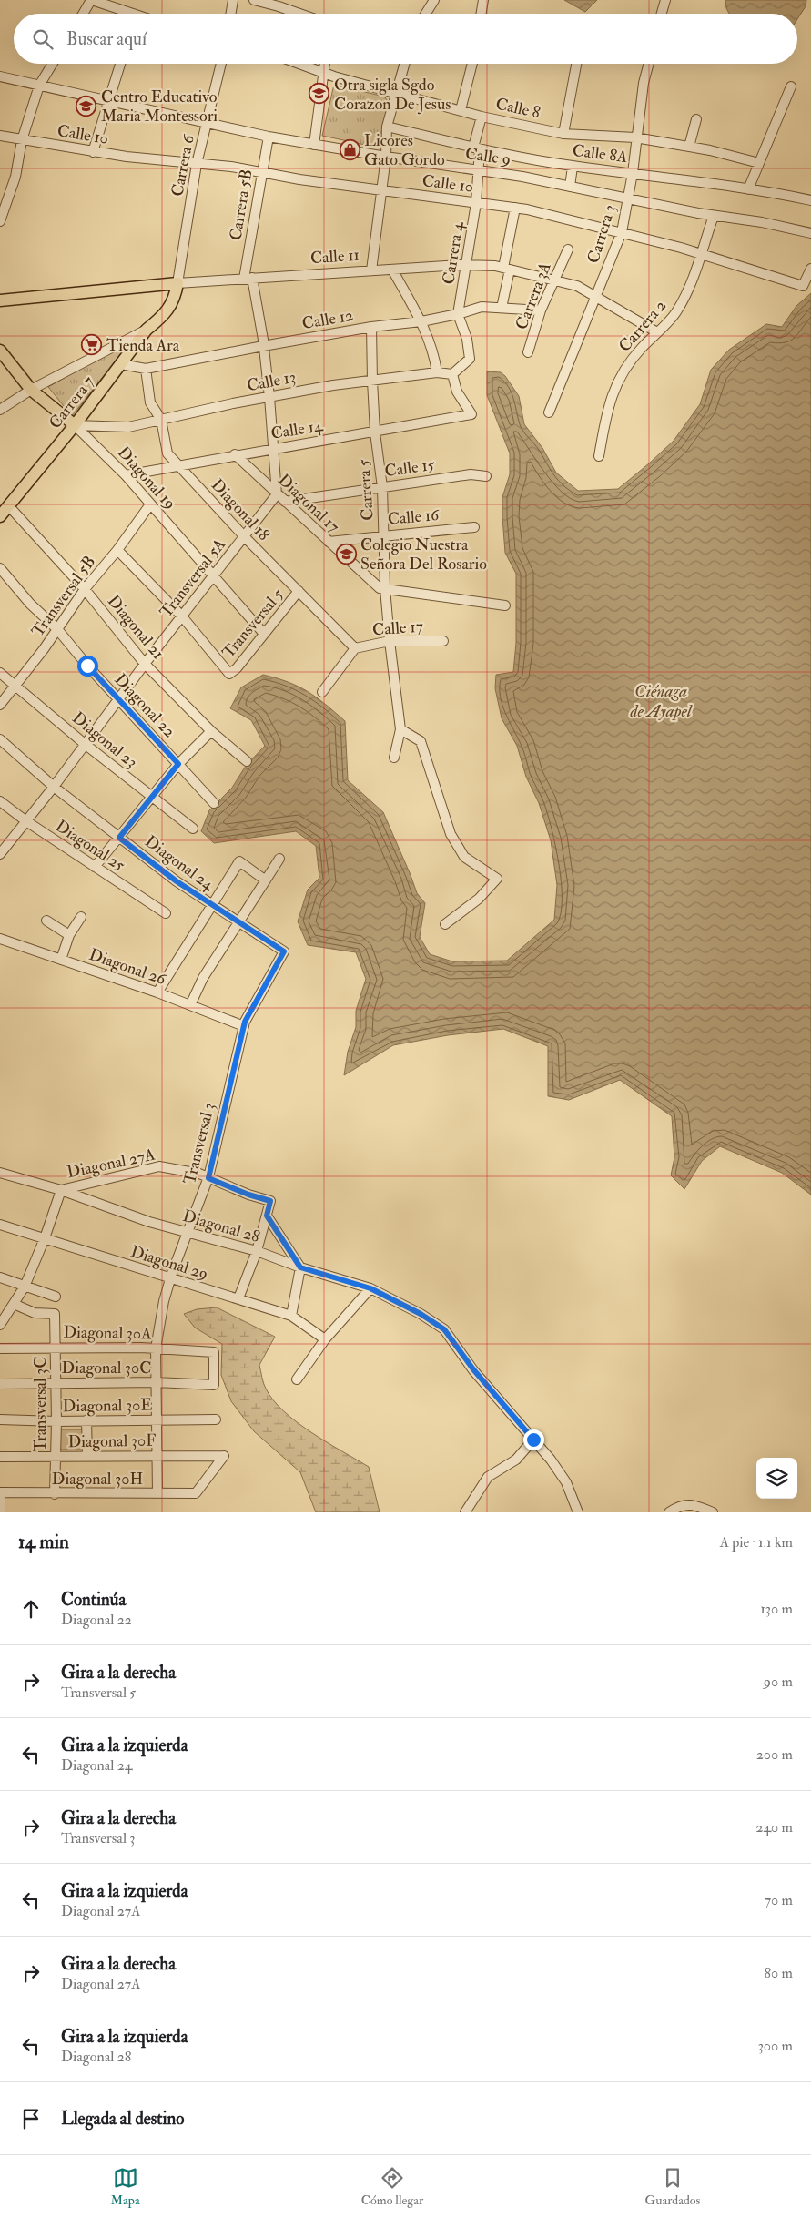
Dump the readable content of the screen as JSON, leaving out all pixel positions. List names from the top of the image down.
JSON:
{
  "streets": {
    "main road": ["Calle 11", "Carrera 7", "Diagonal 19"],
    "street": [
      "Calle 8",
      "Calle 10",
      "Calle 8A",
      "Calle 9",
      "Carrera 6",
      "Carrera 5B",
      "Carrera 3",
      "Carrera 4",
      "Carrera 3A",
      "Calle 12",
      "Carrera 2",
      "Calle 13",
      "Calle 14",
      "Calle 15",
      "Carrera 5",
      "Diagonal 17",
      "Diagonal 18",
      "Calle 16",
      "Transversal 5A",
      "Transversal 5B",
      "Transversal 5",
      "Diagonal 21",
      "Calle 17",
      "Diagonal 22",
      "Diagonal 23",
      "Diagonal 25",
      "Diagonal 24",
      "Diagonal 26",
      "Transversal 3",
      "Diagonal 27A",
      "Diagonal 28",
      "Diagonal 29",
      "Diagonal 30A",
      "Diagonal 30C",
      "Transversal 3C",
      "Diagonal 30E",
      "Diagonal 30F",
      "Diagonal 30H"
    ]
  },
  "crossings": [
    ["Calle 8", "Carrera 3"],
    ["Calle 8", "Carrera 4"],
    ["Calle 10", "Carrera 6"],
    ["Calle 10", "Carrera 5B"],
    ["Calle 10", "Carrera 3"],
    ["Calle 10", "Carrera 4"],
    ["Calle 10", "Carrera 2"],
    ["Calle 8A", "Carrera 3"],
    ["Calle 8A", "Carrera 4"],
    ["Calle 9", "Carrera 6"],
    ["Calle 9", "Carrera 5B"],
    ["Calle 9", "Carrera 3"],
    ["Calle 9", "Carrera 4"],
    ["Calle 9", "Carrera 2"],
    ["Carrera 6", "Calle 11"],
    ["Carrera 6", "Carrera 7"],
    ["Carrera 5B", "Calle 11"],
    ["Carrera 3", "Calle 11"],
    ["Carrera 4", "Calle 11"],
    ["Carrera 4", "Calle 12"],
    ["Calle 11", "Carrera 3A"],
    ["Calle 11", "Carrera 2"],
    ["Calle 11", "Carrera 7"],
    ["Carrera 3A", "Calle 12"],
    ["Calle 12", "Carrera 7"],
    ["Calle 12", "Carrera 5"],
    ["Calle 12", "Diagonal 18"],
    ["Calle 13", "Carrera 7"],
    ["Calle 13", "Calle 14"],
    ["Calle 13", "Diagonal 19"],
    ["Calle 13", "Carrera 5"],
    ["Calle 13", "Diagonal 18"],
    ["Carrera 7", "Diagonal 19"],
    ["Carrera 7", "Diagonal 21"],
    ["Calle 14", "Diagonal 19"],
    ["Calle 14", "Carrera 5"],
    ["Calle 14", "Diagonal 17"],
    ["Calle 14", "Diagonal 18"],
    ["Calle 15", "Carrera 5"],
    ["Calle 15", "Diagonal 17"],
    ["Diagonal 19", "Transversal 5A"],
    ["Diagonal 19", "Transversal 5B"],
    ["Diagonal 19", "Transversal 5"],
    ["Carrera 5", "Diagonal 17"],
    ["Carrera 5", "Calle 16"],
    ["Carrera 5", "Calle 17"],
    ["Diagonal 17", "Calle 16"],
    ["Diagonal 17", "Transversal 5A"],
    ["Diagonal 18", "Transversal 5A"],
    ["Diagonal 18", "Transversal 5"],
    ["Diagonal 18", "Calle 17"],
    ["Transversal 5A", "Transversal 5"],
    ["Transversal 5A", "Diagonal 21"],
    ["Transversal 5A", "Diagonal 22"],
    ["Transversal 5A", "Diagonal 23"],
    ["Transversal 5A", "Diagonal 25"],
    ["Transversal 5A", "Diagonal 24"],
    ["Transversal 5B", "Diagonal 21"],
    ["Transversal 5B", "Diagonal 22"],
    ["Transversal 5B", "Diagonal 23"],
    ["Diagonal 24", "Transversal 3"],
    ["Diagonal 26", "Transversal 3"],
    ["Transversal 3", "Diagonal 27A"],
    ["Transversal 3", "Diagonal 28"],
    ["Transversal 3", "Diagonal 29"],
    ["Transversal 3", "Diagonal 30A"],
    ["Transversal 3", "Diagonal 30C"],
    ["Transversal 3", "Diagonal 30E"],
    ["Transversal 3", "Diagonal 30F"],
    ["Transversal 3", "Diagonal 30H"],
    ["Diagonal 27A", "Diagonal 28"],
    ["Diagonal 30A", "Diagonal 30C"],
    ["Diagonal 30A", "Transversal 3C"],
    ["Diagonal 30C", "Transversal 3C"],
    ["Transversal 3C", "Diagonal 30E"],
    ["Transversal 3C", "Diagonal 30F"],
    ["Transversal 3C", "Diagonal 30H"],
    ["Diagonal 30F", "Diagonal 30H"]
  ],
  "water": ["Ciénaga de Ayapel"],
  "places": {
    "school or university": ["Otra sigla Sgdo Corazon De Jesus", "Centro Educativo Maria Montessori", "Colegio Nuestra Señora Del Rosario"],
    "shop": ["Licores Gato Gordo"],
    "supermarket": ["Tienda Ara"]
  },
  "page": {
    "search": "Buscar aquí",
    "heading": ["14 min", "A pie · 1.1 km"],
    "list": [
      ["Continúa", "Diagonal 22", "130 m"],
      ["Gira a la derecha", "Transversal 5", "90 m"],
      ["Gira a la izquierda", "Diagonal 24", "200 m"],
      ["Gira a la derecha", "Transversal 3", "240 m"],
      ["Gira a la izquierda", "Diagonal 27A", "70 m"],
      ["Gira a la derecha", "Diagonal 27A", "80 m"],
      ["Gira a la izquierda", "Diagonal 28", "300 m"],
      "Llegada al destino"
    ],
    "nav": ["Mapa", "Cómo llegar", "Guardados"]
  }
}
